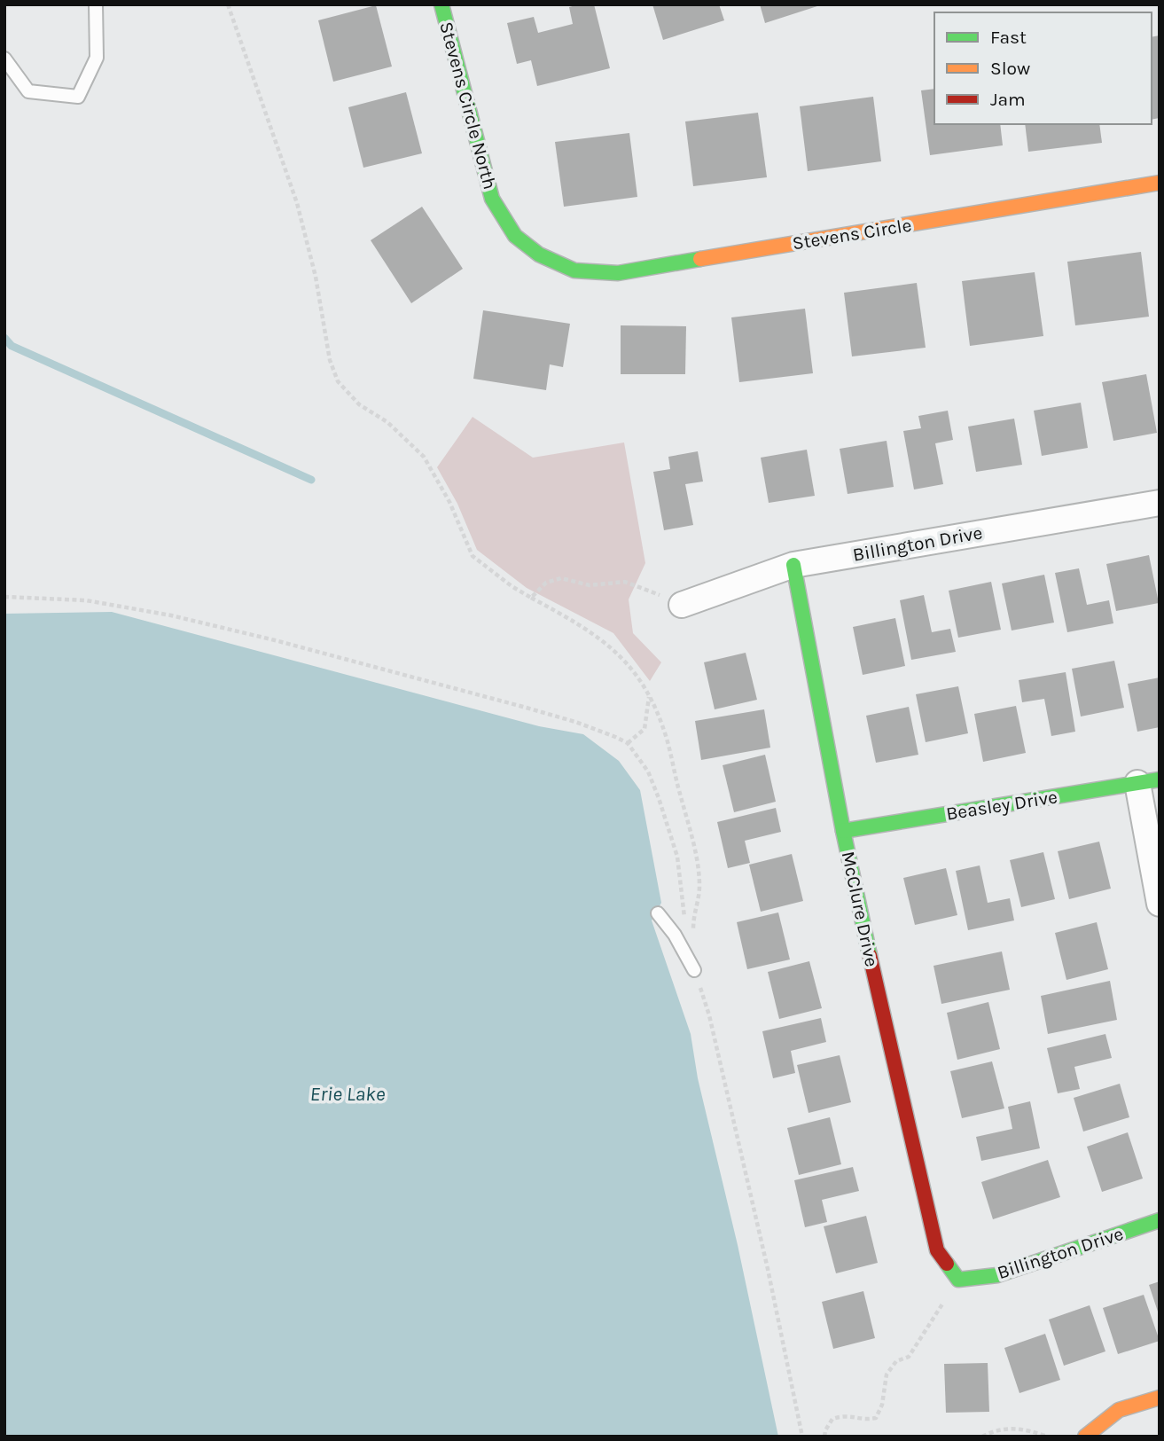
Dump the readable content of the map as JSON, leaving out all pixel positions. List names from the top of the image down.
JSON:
{
  "streets": {
    "street": [
      "Stevens Circle North",
      "Stevens Circle",
      "Billington Drive",
      "Beasley Drive",
      "McClure Drive"
    ]
  },
  "crossings": [
    ["Stevens Circle North", "Stevens Circle"],
    ["Billington Drive", "McClure Drive"],
    ["Beasley Drive", "McClure Drive"]
  ],
  "water": ["Erie Lake"],
  "legend": ["Fast", "Slow", "Jam"]
}
